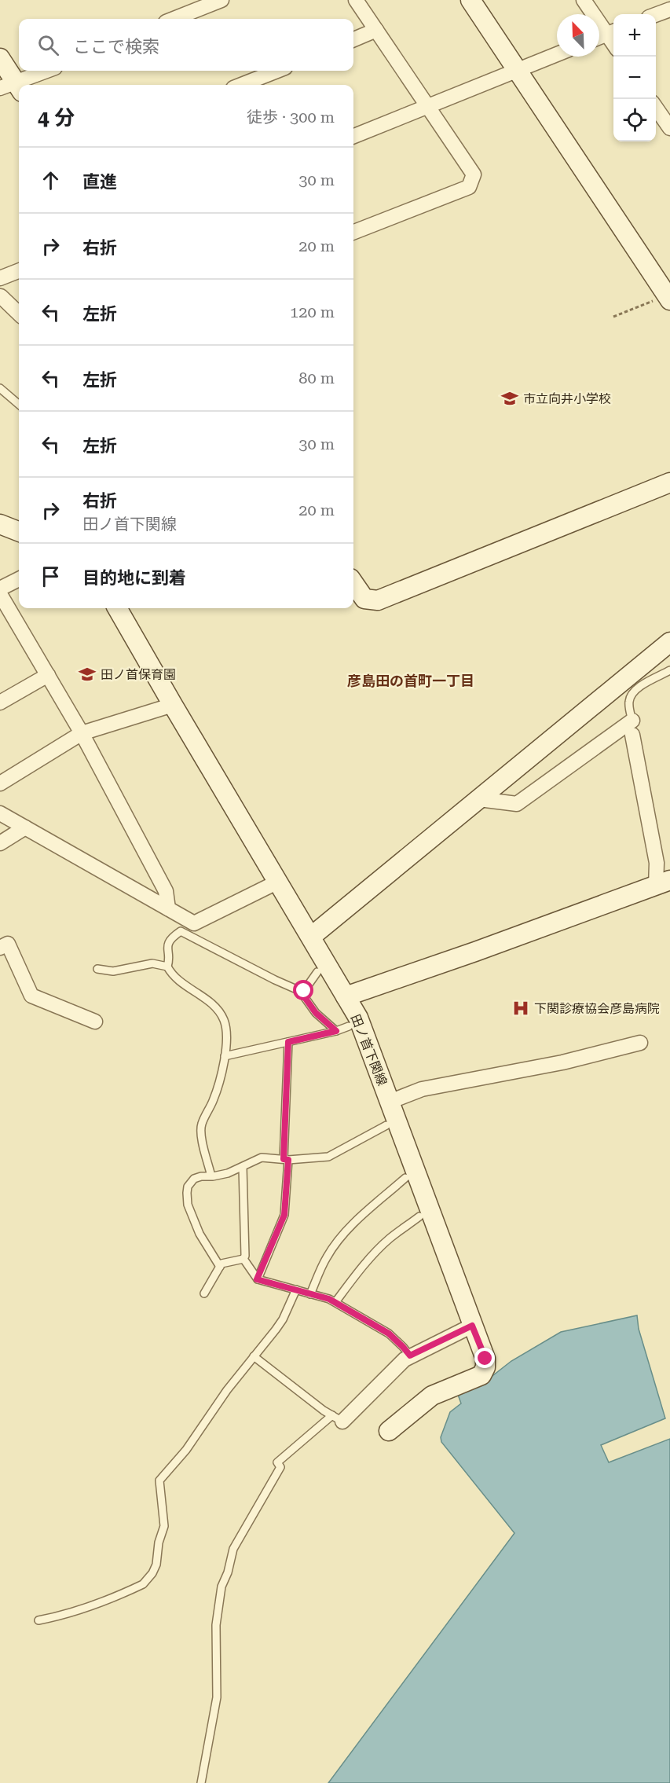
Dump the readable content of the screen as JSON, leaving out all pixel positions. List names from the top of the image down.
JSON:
{
  "streets": {
    "street": ["田ノ首下関線"]
  },
  "districts": ["彦島田の首町一丁目"],
  "places": {
    "school or university": ["市立向井小学校", "田ノ首保育園"],
    "hospital": ["下関診療協会彦島病院"]
  },
  "north": "top left",
  "page": {
    "map_buttons": ["+", "−"],
    "search": "ここで検索",
    "heading": ["4 分", "徒歩 · 300 m"],
    "list": [
      ["直進", "30 m"],
      ["右折", "20 m"],
      ["左折", "120 m"],
      ["左折", "80 m"],
      ["左折", "30 m"],
      ["右折", "田ノ首下関線", "20 m"],
      "目的地に到着"
    ]
  }
}
